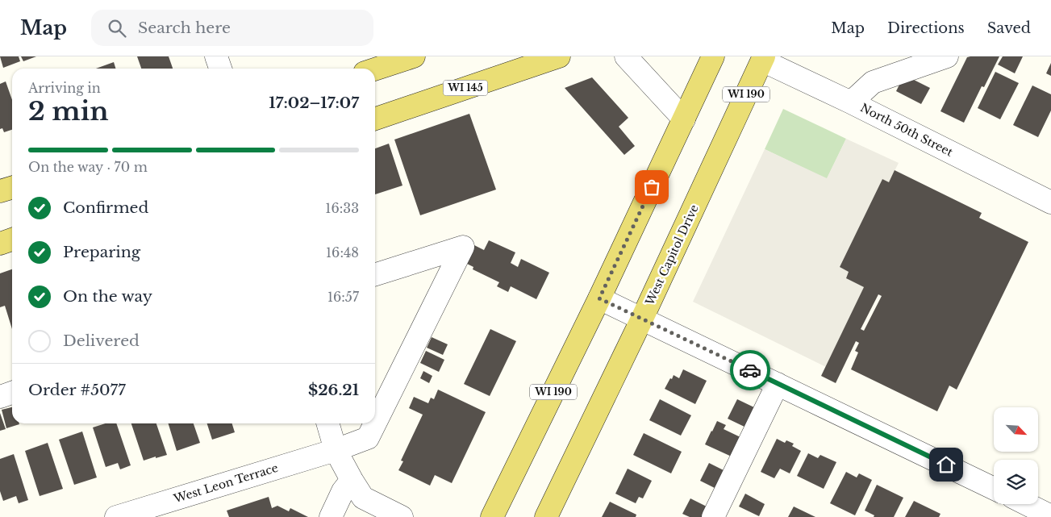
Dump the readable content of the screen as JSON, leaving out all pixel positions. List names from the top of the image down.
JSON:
{
  "streets": {
    "main road": ["WI 145", "WI 190", "West Capitol Drive"],
    "street": ["North 50th Street", "West Leon Terrace"]
  },
  "crossings": [
    ["North 50th Street", "West Capitol Drive"]
  ],
  "north": "bottom right",
  "page": {
    "header": "Map",
    "search": "Search here",
    "nav": ["Map", "Directions", "Saved"],
    "heading": ["2 min", "Arriving in", "17:02–17:07"],
    "panel": ["Order #5077", "$26.21"],
    "bar": "On the way · 70 m",
    "list": [
      ["Confirmed", "16:33"],
      ["Preparing", "16:48"],
      ["On the way", "16:57"],
      "Delivered"
    ]
  }
}
